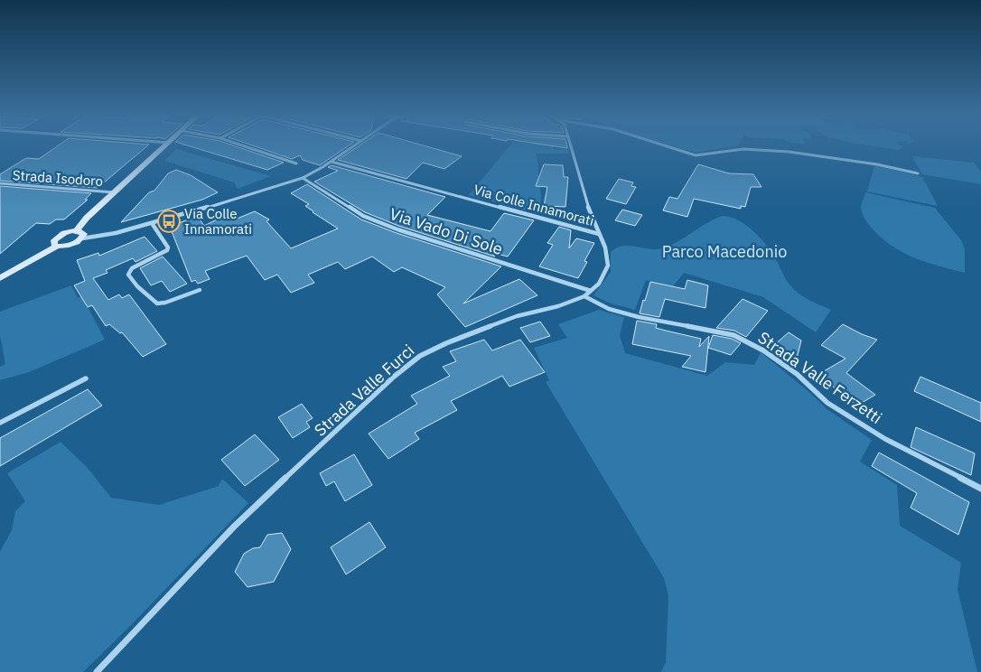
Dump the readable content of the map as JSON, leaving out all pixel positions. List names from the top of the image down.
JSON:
{
  "streets": {
    "street": [
      "Strada Isodoro",
      "Via Colle Innamorati",
      "Via Vado Di Sole",
      "Strada Valle Ferzetti",
      "Strada Valle Furci"
    ]
  },
  "crossings": [
    ["Via Colle Innamorati", "Strada Valle Furci"],
    ["Via Vado Di Sole", "Strada Valle Furci"],
    ["Strada Valle Ferzetti", "Strada Valle Furci"]
  ],
  "parks": ["Parco Macedonio"],
  "places": {
    "bus stop": ["Via Colle Innamorati"]
  }
}
